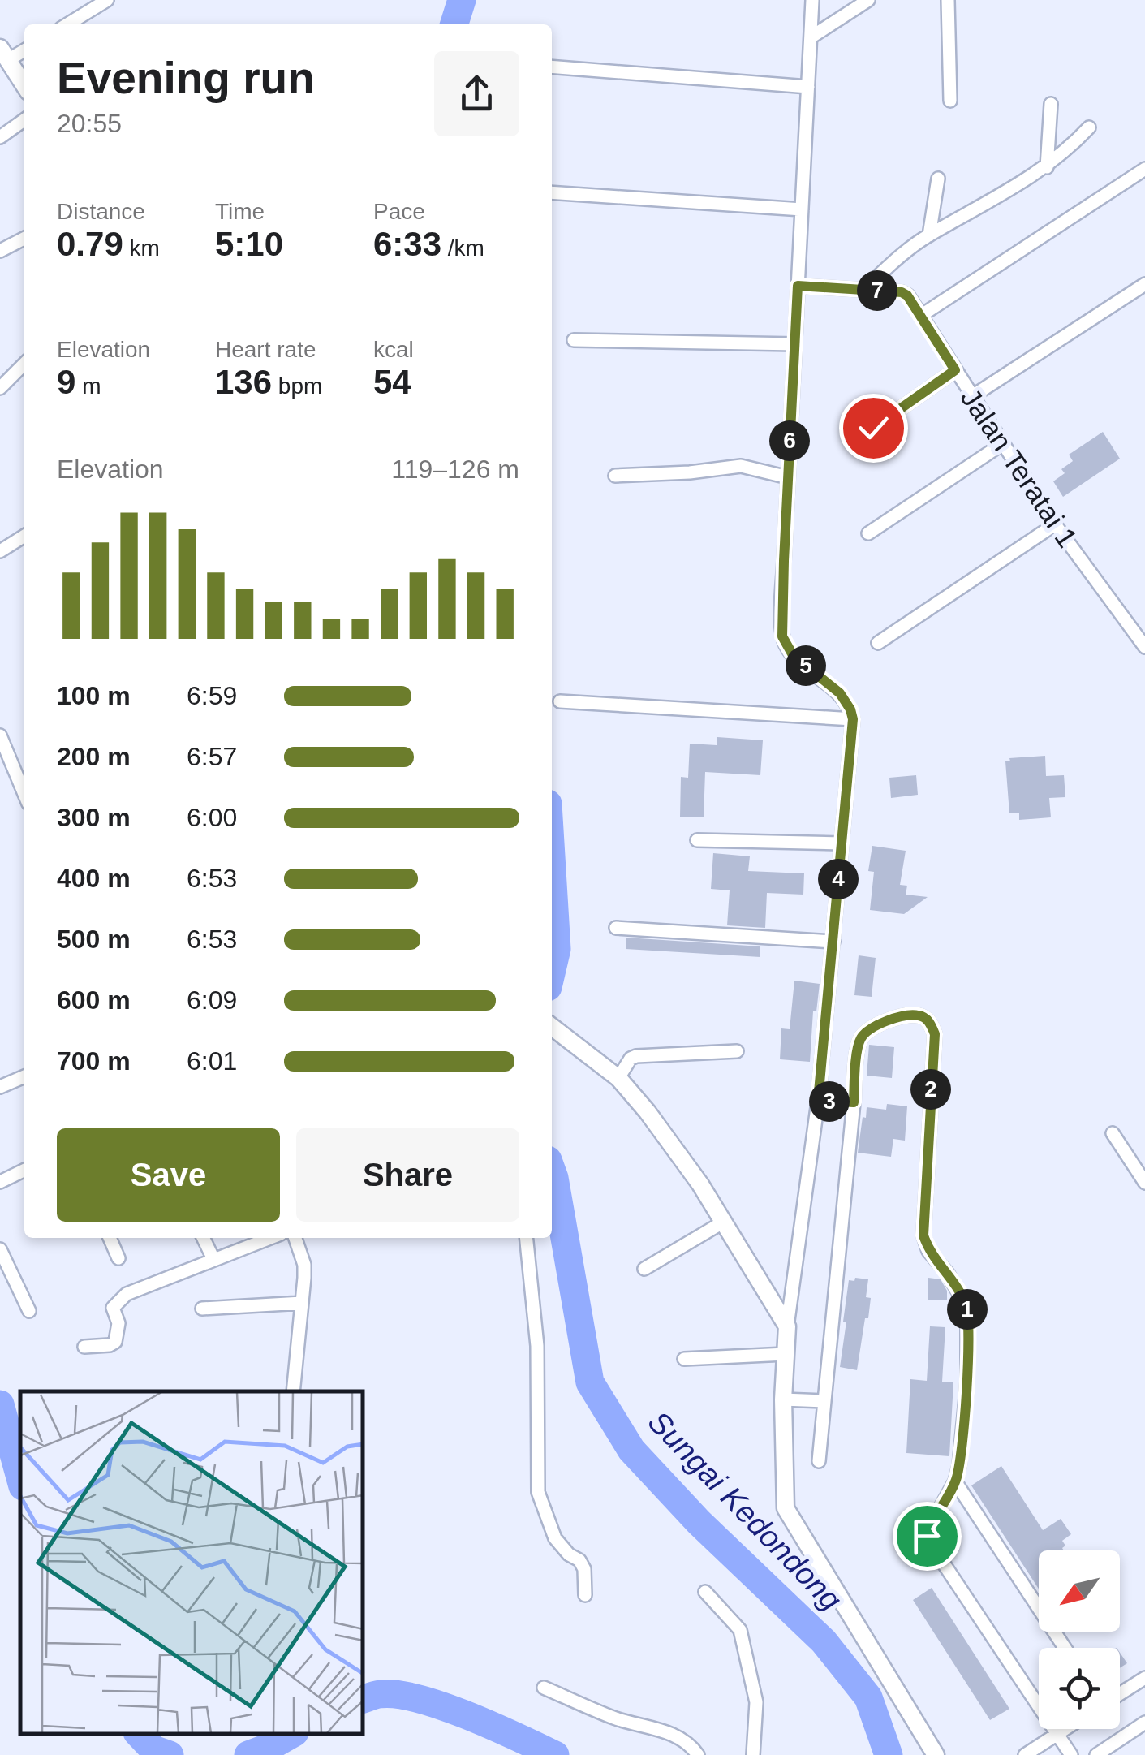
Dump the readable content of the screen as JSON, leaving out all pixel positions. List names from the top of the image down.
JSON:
{
  "streets": {
    "street": ["Jalan Teratai 1"]
  },
  "water": ["Sungai Kedondong"],
  "north": "bottom left",
  "page": {
    "heading": ["Evening run", "20:55"],
    "stats": [
      ["Distance", "0.79 km"],
      ["Time", "5:10"],
      ["Pace", "6:33 /km"],
      ["Elevation", "9 m"],
      ["Heart rate", "136 bpm"],
      ["kcal", "54"]
    ],
    "pins": [
      "7",
      "6",
      "5",
      "4",
      "2",
      "3",
      "1"
    ],
    "chart": ["Elevation", "119–126 m"],
    "list": [
      {
        "name": "100 m",
        "note": "6:59"
      },
      {
        "name": "200 m",
        "note": "6:57"
      },
      {
        "name": "300 m",
        "note": "6:00"
      },
      {
        "name": "400 m",
        "note": "6:53"
      },
      {
        "name": "500 m",
        "note": "6:53"
      },
      {
        "name": "600 m",
        "note": "6:09"
      },
      {
        "name": "700 m",
        "note": "6:01"
      }
    ],
    "buttons": ["Save", "Share"]
  }
}
